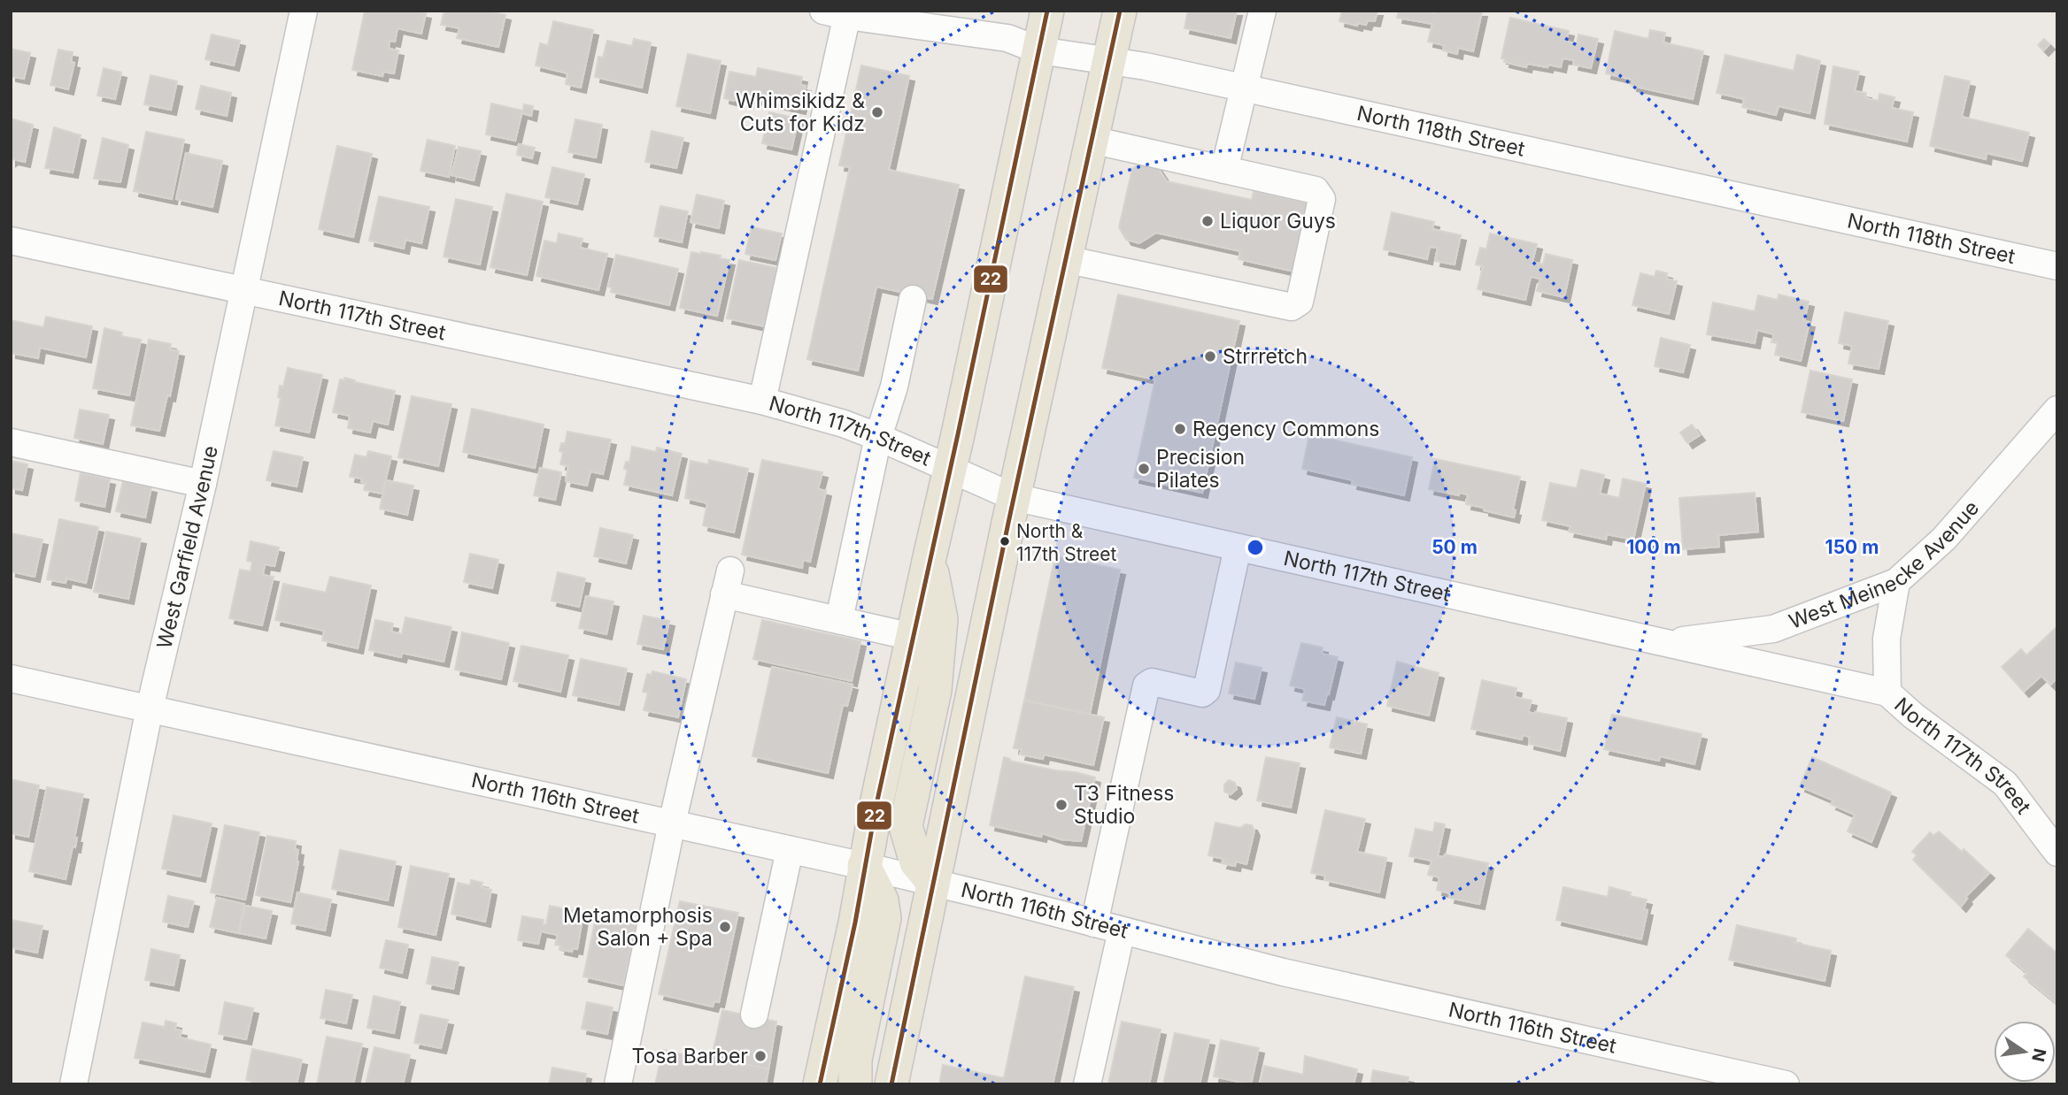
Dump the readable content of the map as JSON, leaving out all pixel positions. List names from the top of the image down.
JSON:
{
  "streets": {
    "street": [
      "North 118th Street",
      "North 117th Street",
      "West Garfield Avenue",
      "West Meinecke Avenue",
      "North 116th Street"
    ]
  },
  "crossings": [
    ["North 117th Street", "West Garfield Avenue"],
    ["North 117th Street", "West Meinecke Avenue"],
    ["West Garfield Avenue", "North 116th Street"]
  ],
  "places": [
    "Whimsikidz & Cuts for Kidz",
    "Liquor Guys",
    "Strrretch",
    "Regency Commons",
    "Precision Pilates",
    "North & 117th Street",
    "T3 Fitness Studio",
    "Metamorphosis Salon + Spa",
    "Tosa Barber"
  ],
  "lines": ["transit line 22"],
  "north": "right",
  "rings": ["50 m", "100 m", "150 m"]
}
